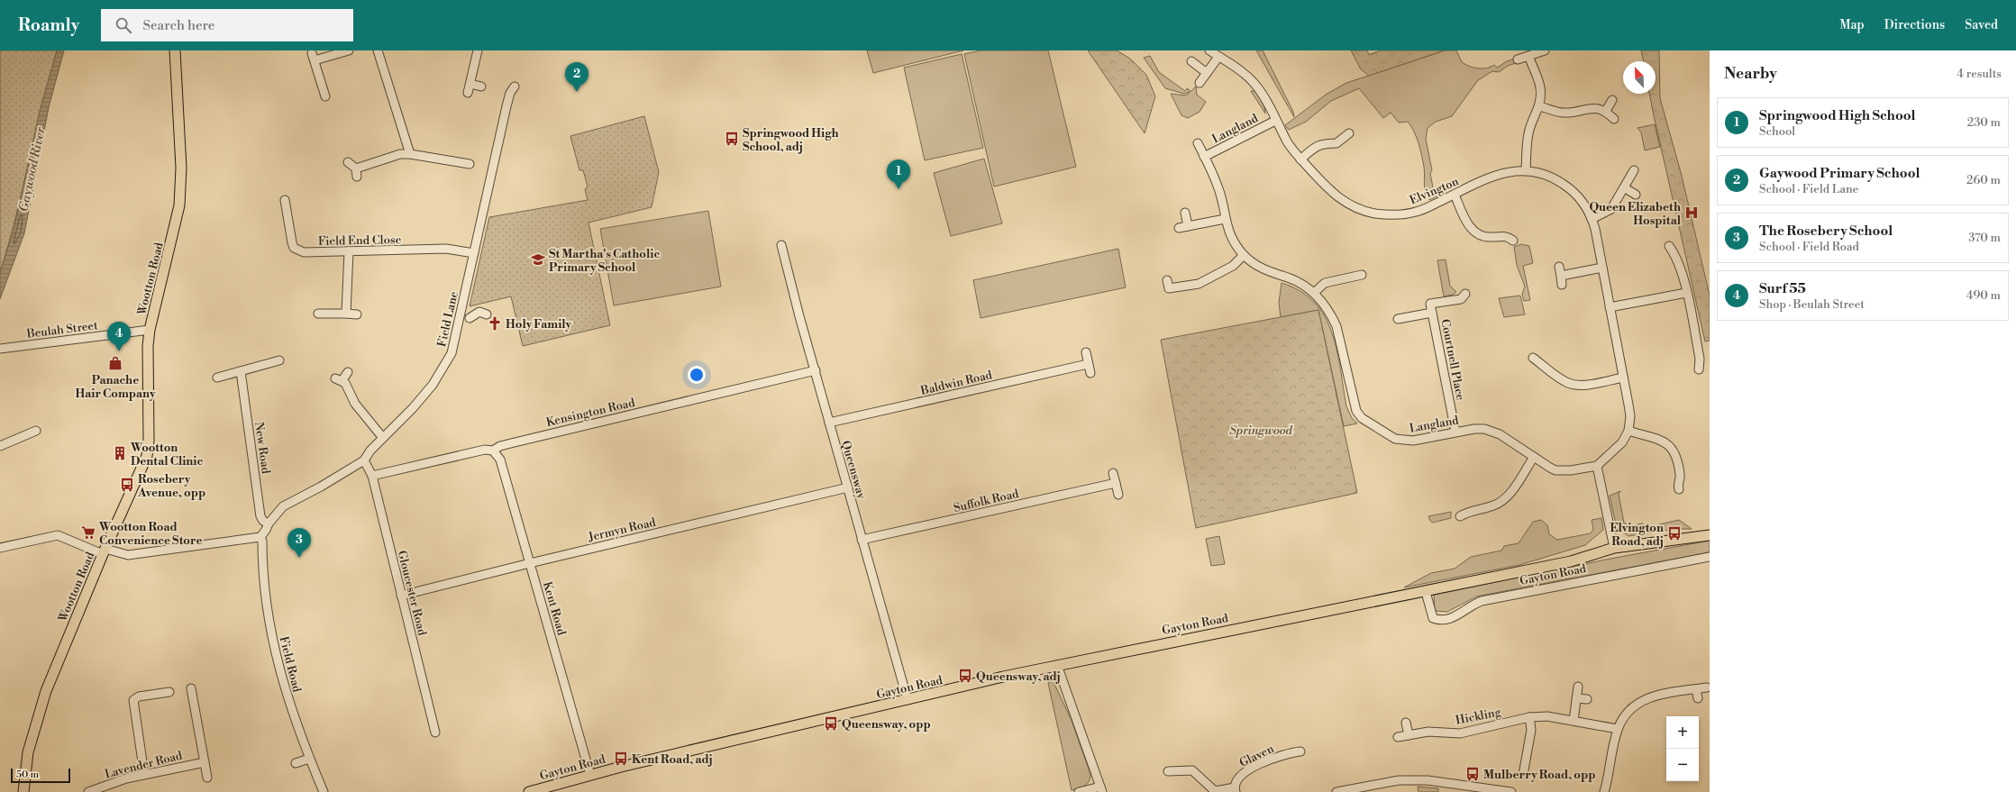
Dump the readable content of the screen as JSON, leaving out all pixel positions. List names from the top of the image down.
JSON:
{
  "streets": {
    "main road": ["Wootton Road", "Gayton Road"],
    "street": [
      "Langland",
      "Elvington",
      "Field End Close",
      "Field Lane",
      "Beulah Street",
      "Courtnell Place",
      "Baldwin Road",
      "Kensington Road",
      "New Road",
      "Queensway",
      "Suffolk Road",
      "Jermyn Road",
      "Gloucester Road",
      "Kent Road",
      "Field Road",
      "Hickling",
      "Glaven",
      "Lavender Road"
    ]
  },
  "crossings": [
    ["Langland", "Elvington"],
    ["Langland", "Courtnell Place"],
    ["Field End Close", "Field Lane"],
    ["Wootton Road", "Beulah Street"],
    ["Field Lane", "New Road"],
    ["Field Lane", "Gloucester Road"],
    ["Field Lane", "Field Road"],
    ["Baldwin Road", "Queensway"],
    ["Kensington Road", "Queensway"],
    ["Kensington Road", "Gloucester Road"],
    ["Kensington Road", "Kent Road"],
    ["Queensway", "Suffolk Road"],
    ["Queensway", "Jermyn Road"],
    ["Queensway", "Gayton Road"],
    ["Jermyn Road", "Gloucester Road"],
    ["Jermyn Road", "Kent Road"],
    ["Gayton Road", "Kent Road"]
  ],
  "water": ["Gaywood River"],
  "parks": ["Springwood"],
  "places": {
    "bus stop": [
      "Springwood High School, adj",
      "Rosebery Avenue, opp",
      "Elvington Road, adj",
      "Queensway, adj",
      "Queensway, opp",
      "Kent Road, adj",
      "Mulberry Road, opp"
    ],
    "hospital": ["Queen Elizabeth Hospital"],
    "school or university": ["St Martha's Catholic Primary School"],
    "church": ["Holy Family"],
    "shop": ["Panache Hair Company"],
    "building": ["Wootton Dental Clinic"],
    "supermarket": ["Wootton Road Convenience Store"]
  },
  "scale_bar": "50 m",
  "north": "top left",
  "page": {
    "header": "Roamly",
    "search": "Search here",
    "nav": ["Map", "Directions", "Saved"],
    "heading": ["Nearby", "4 results"],
    "pins": [
      "2",
      "1",
      "4",
      "3"
    ],
    "list": [
      {
        "mark": "1",
        "name": "Springwood High School",
        "note": "School",
        "value": "230 m"
      },
      {
        "mark": "2",
        "name": "Gaywood Primary School",
        "note": "School · Field Lane",
        "value": "260 m"
      },
      {
        "mark": "3",
        "name": "The Rosebery School",
        "note": "School · Field Road",
        "value": "370 m"
      },
      {
        "mark": "4",
        "name": "Surf 55",
        "note": "Shop · Beulah Street",
        "value": "490 m"
      }
    ],
    "map_buttons": ["+", "−"],
    "scale": "50 m"
  }
}
